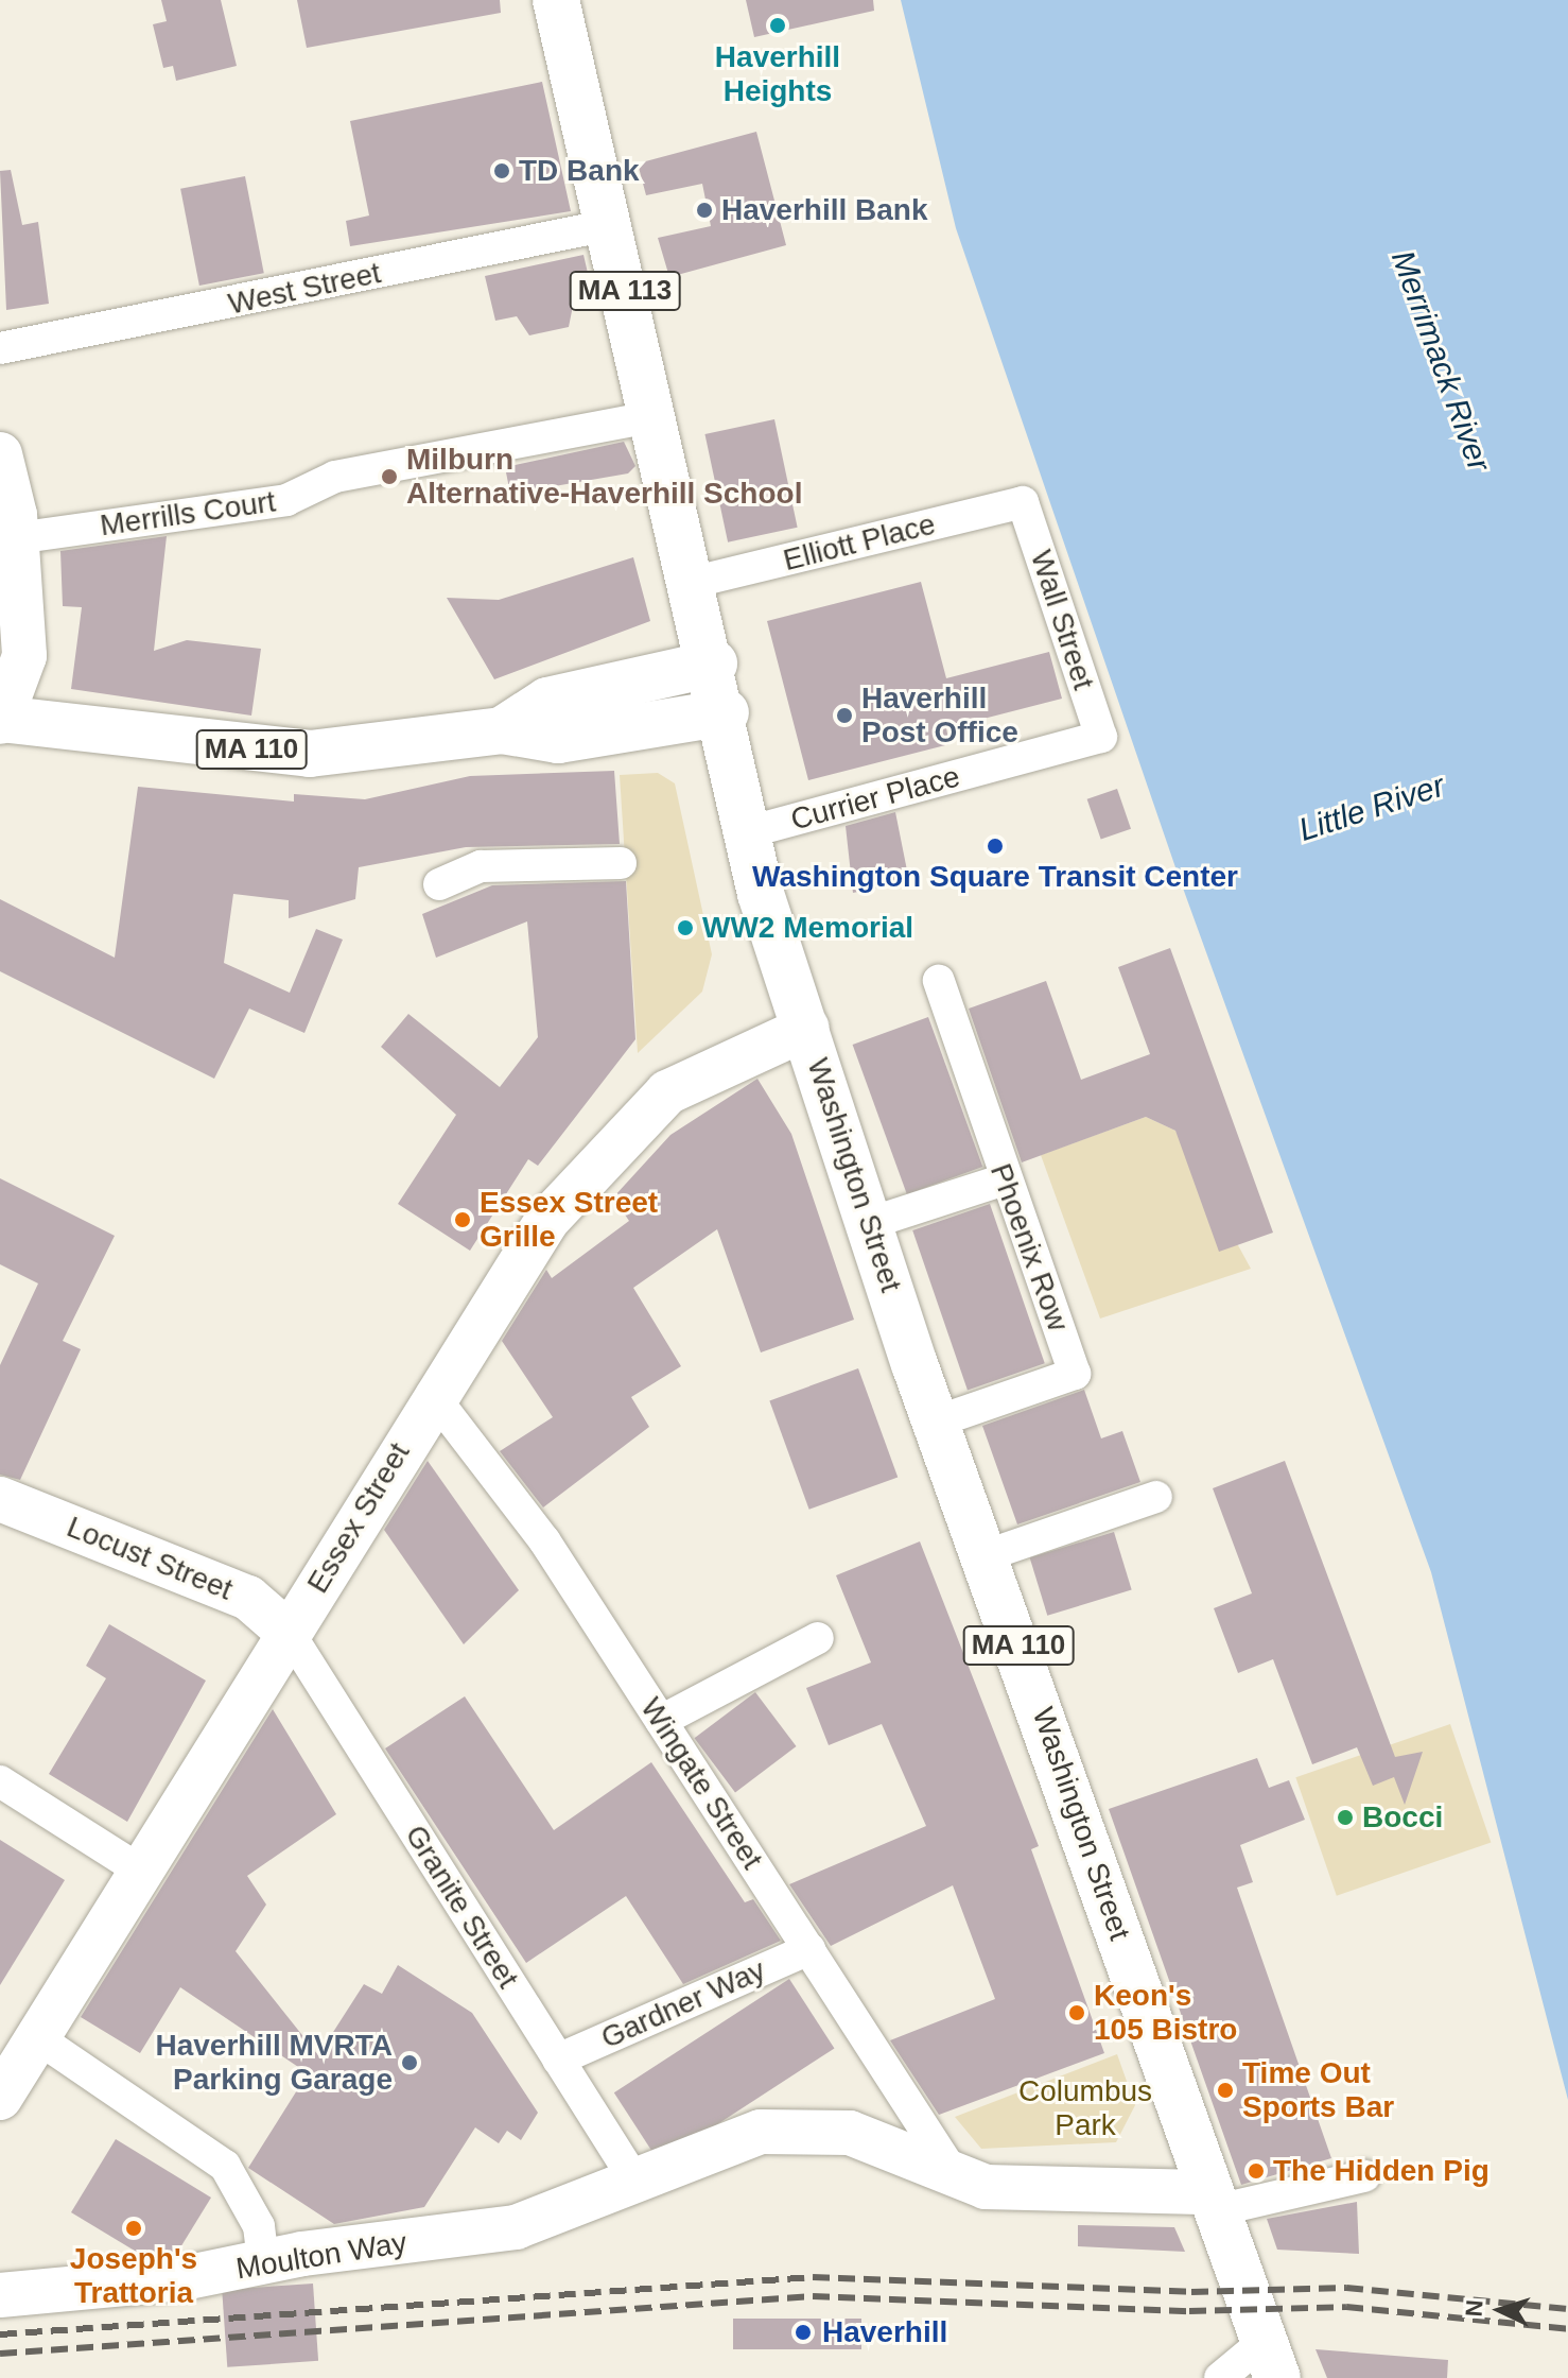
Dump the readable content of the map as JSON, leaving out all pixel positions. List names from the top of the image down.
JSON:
{
  "streets": {
    "main road": [
      "MA 113",
      "MA 110",
      "Washington Street",
      "Essex Street",
      "Locust Street",
      "Moulton Way"
    ],
    "street": [
      "West Street",
      "Merrills Court",
      "Elliott Place",
      "Wall Street",
      "Currier Place",
      "Phoenix Row",
      "Wingate Street",
      "Granite Street",
      "Gardner Way"
    ]
  },
  "crossings": [
    ["West Street", "MA 113"],
    ["MA 113", "Merrills Court"],
    ["MA 113", "Elliott Place"],
    ["MA 113", "MA 110"],
    ["Elliott Place", "Wall Street"],
    ["Wall Street", "Currier Place"],
    ["MA 110", "Currier Place"],
    ["MA 110", "Washington Street"],
    ["MA 110", "Essex Street"],
    ["Washington Street", "Phoenix Row"],
    ["Washington Street", "Essex Street"],
    ["Essex Street", "Locust Street"],
    ["Essex Street", "Wingate Street"],
    ["Essex Street", "Granite Street"],
    ["Locust Street", "Granite Street"],
    ["Wingate Street", "Gardner Way"],
    ["Wingate Street", "Moulton Way"],
    ["Granite Street", "Gardner Way"],
    ["Granite Street", "Moulton Way"]
  ],
  "water": ["Merrimack River", "Little River"],
  "parks": ["Columbus Park"],
  "places": [
    "Haverhill Heights",
    "TD Bank",
    "Haverhill Bank",
    "Milburn Alternative-Haverhill School",
    "Haverhill Post Office",
    "Washington Square Transit Center",
    "WW2 Memorial",
    "Essex Street Grille",
    "Bocci",
    "Keon's 105 Bistro",
    "Haverhill MVRTA Parking Garage",
    "Time Out Sports Bar",
    "The Hidden Pig",
    "Joseph's Trattoria",
    "Haverhill"
  ],
  "north": "left"
}
